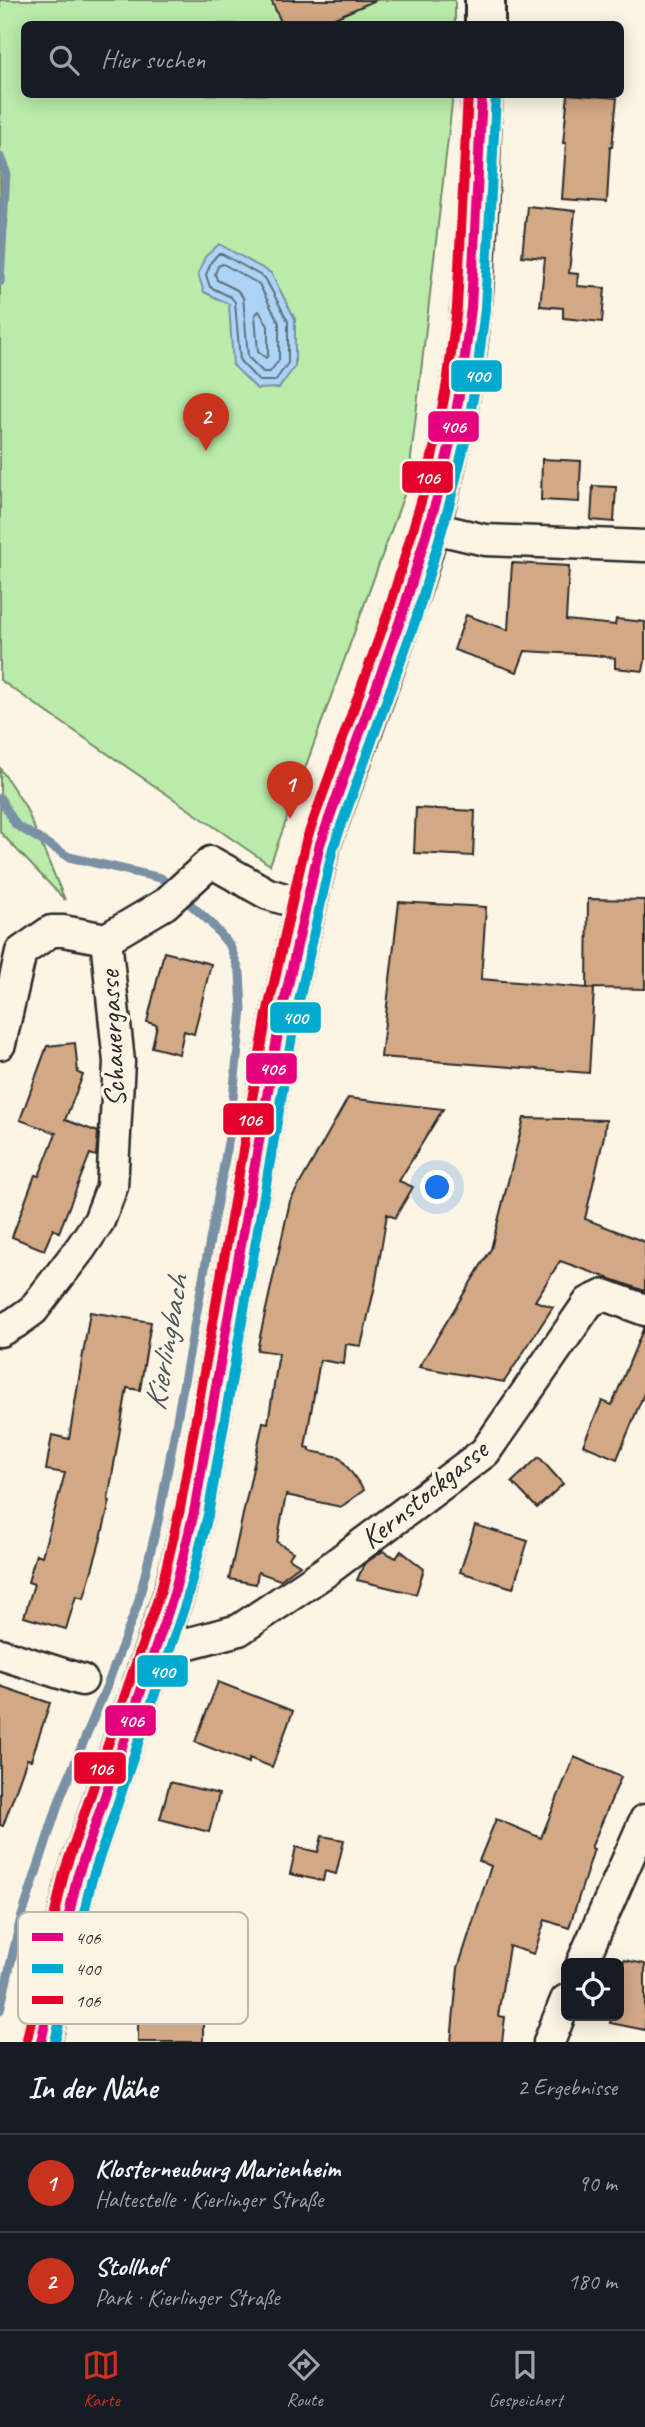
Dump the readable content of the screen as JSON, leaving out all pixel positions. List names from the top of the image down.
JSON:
{
  "streets": {
    "street": ["Schauergasse", "Kernstockgasse"]
  },
  "water": ["Kierlingbach"],
  "lines": ["transit line 406", "transit line 400", "transit line 106"],
  "legend": ["406", "400", "106"],
  "page": {
    "search": "Hier suchen",
    "pins": ["2", "1"],
    "heading": ["In der Nähe", "2 Ergebnisse"],
    "list": [
      {
        "mark": "1",
        "name": "Klosterneuburg Marienheim",
        "note": "Haltestelle · Kierlinger Straße",
        "value": "90 m"
      },
      {
        "mark": "2",
        "name": "Stollhof",
        "note": "Park · Kierlinger Straße",
        "value": "180 m"
      }
    ],
    "nav": ["Karte", "Route", "Gespeichert"]
  }
}
